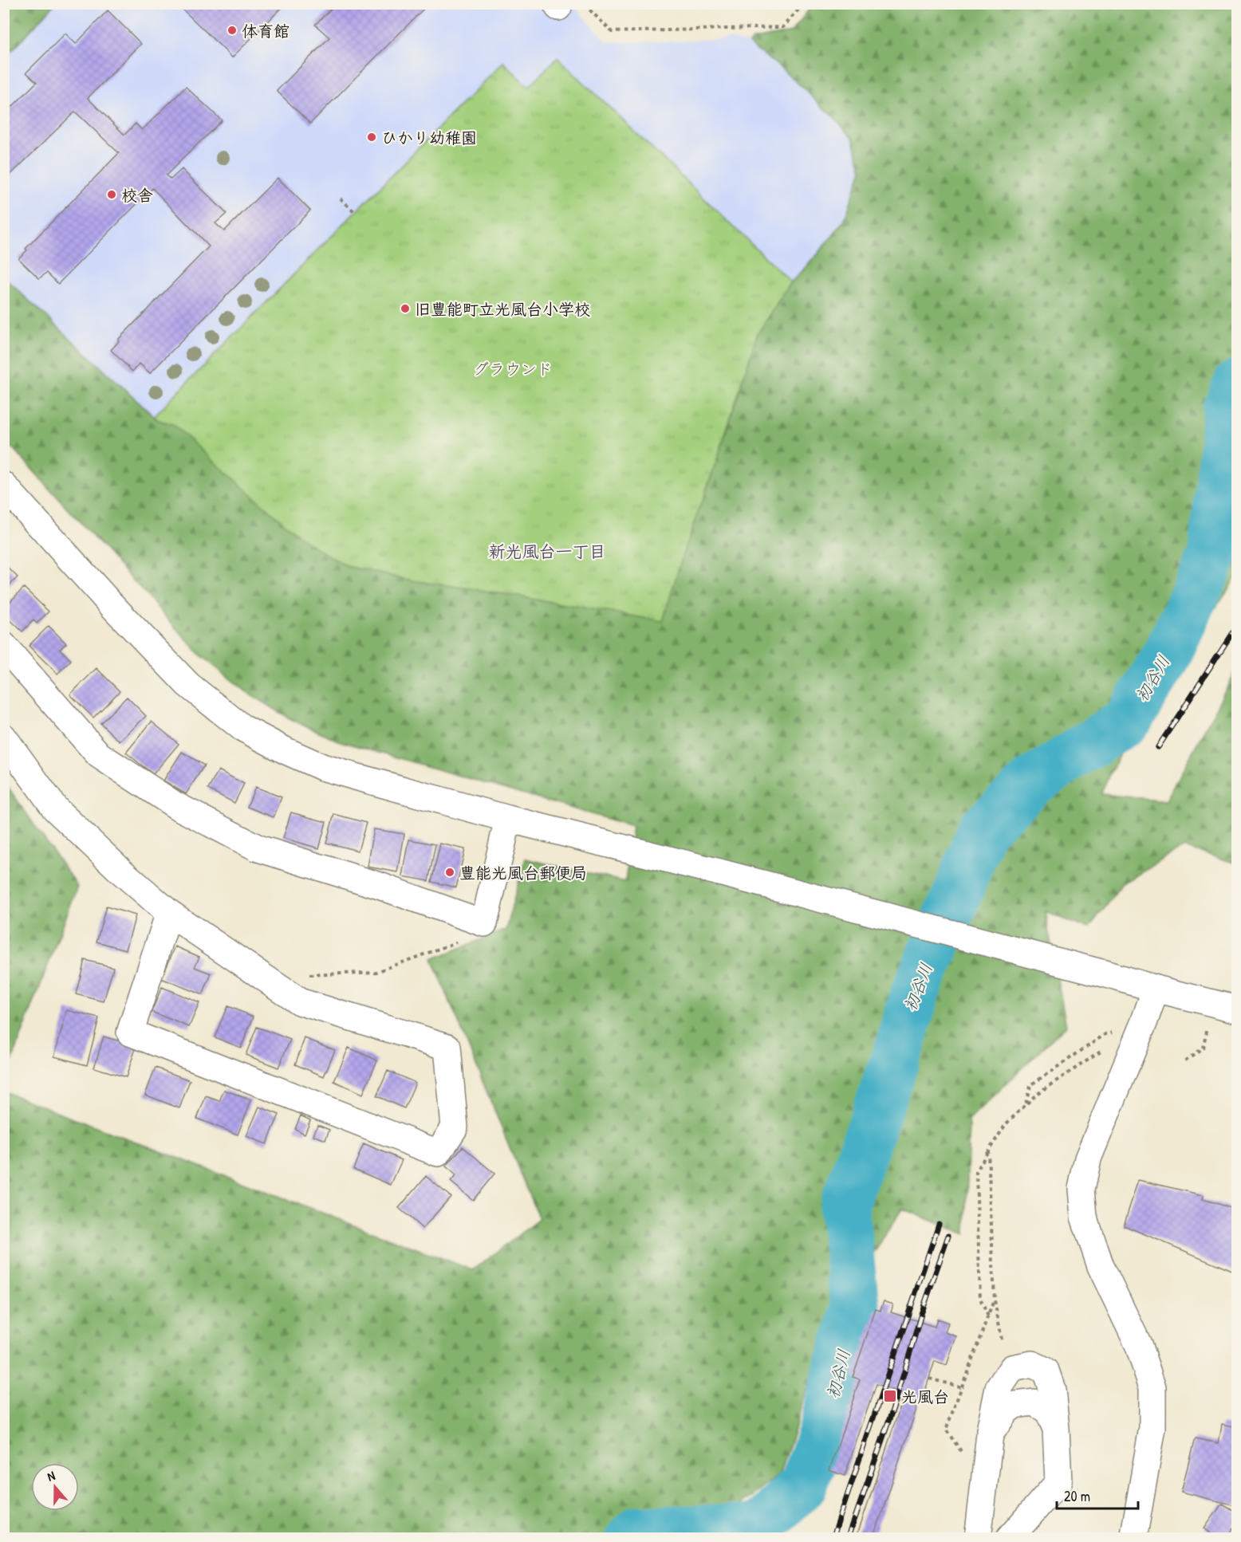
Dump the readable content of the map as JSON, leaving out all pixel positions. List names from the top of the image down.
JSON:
{
  "districts": ["新光風台一丁目"],
  "water": ["初谷川"],
  "parks": ["グラウンド"],
  "places": {
    "other": [
      "体育館",
      "ひかり幼稚園",
      "校舎",
      "旧豊能町立光風台小学校",
      "豊能光風台郵便局"
    ],
    "transit": ["光風台"]
  },
  "scale_bar": "20 m",
  "north": "top"
}
